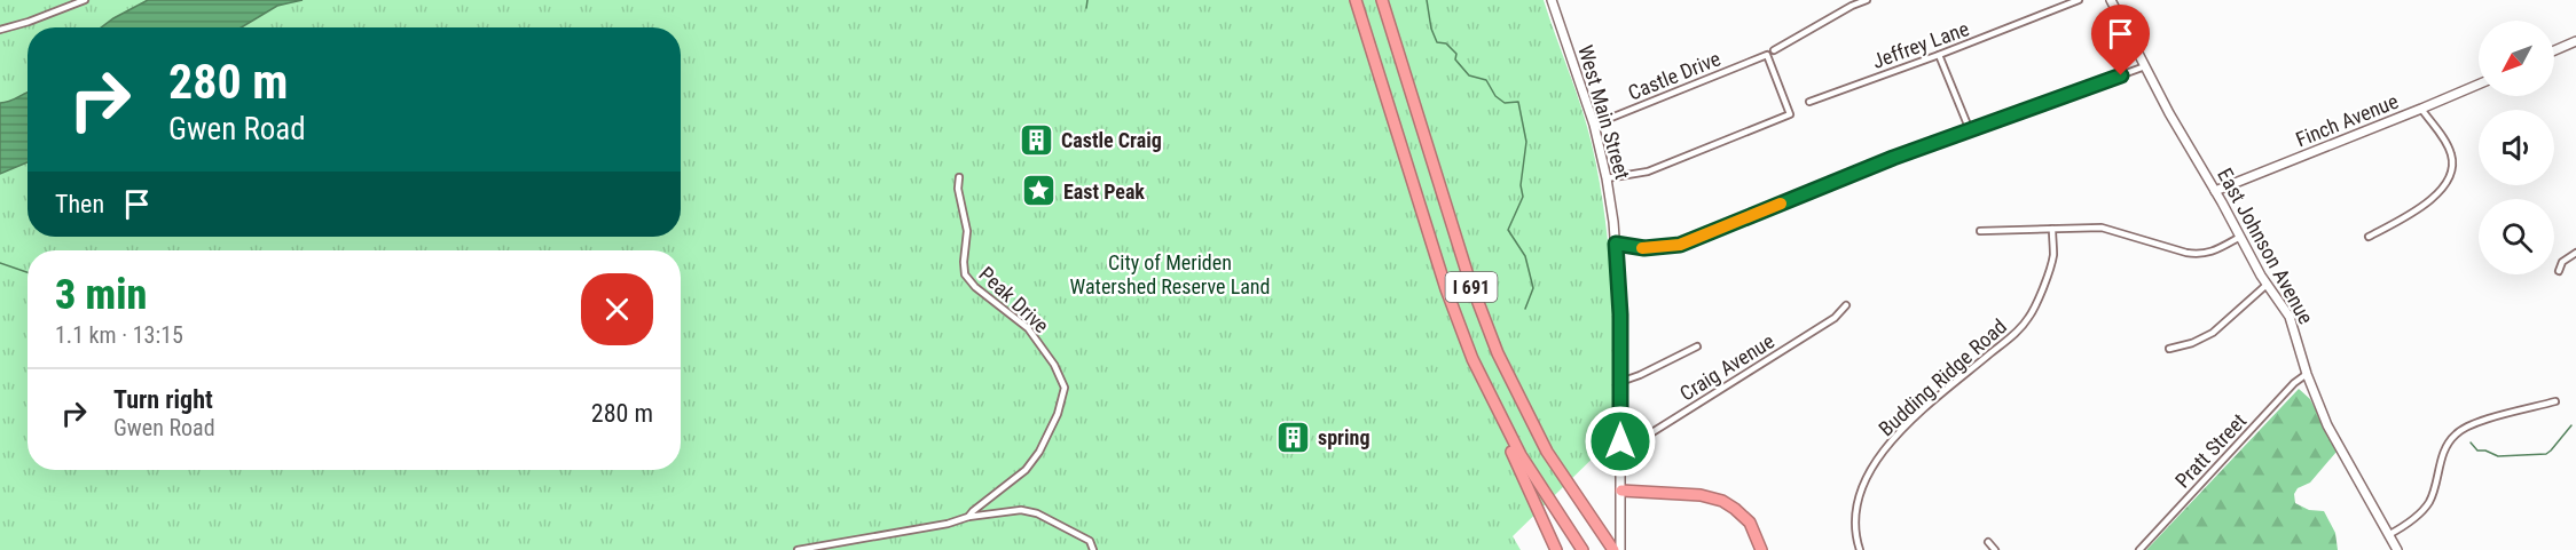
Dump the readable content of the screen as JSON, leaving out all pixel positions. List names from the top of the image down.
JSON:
{
  "streets": {
    "highway": ["I 691"],
    "street": [
      "Jeffrey Lane",
      "Castle Drive",
      "West Main Street",
      "Finch Avenue",
      "East Johnson Avenue",
      "Peak Drive",
      "Craig Avenue",
      "Budding Ridge Road",
      "Pratt Street"
    ]
  },
  "crossings": [
    ["Castle Drive", "West Main Street"],
    ["West Main Street", "I 691"],
    ["West Main Street", "Craig Avenue"],
    ["Finch Avenue", "East Johnson Avenue"],
    ["East Johnson Avenue", "Pratt Street"]
  ],
  "parks": ["City of Meriden Watershed Reserve Land"],
  "places": {
    "building": ["Castle Craig", "spring"],
    "place": ["East Peak"]
  },
  "north": "bottom left",
  "page": {
    "turn": ["280 m", "Gwen Road"],
    "then": "Then",
    "heading": ["3 min", "1.1 km · 13:15"],
    "list": [
      {
        "name": "Turn right",
        "note": "Gwen Road",
        "value": "280 m"
      }
    ]
  }
}
